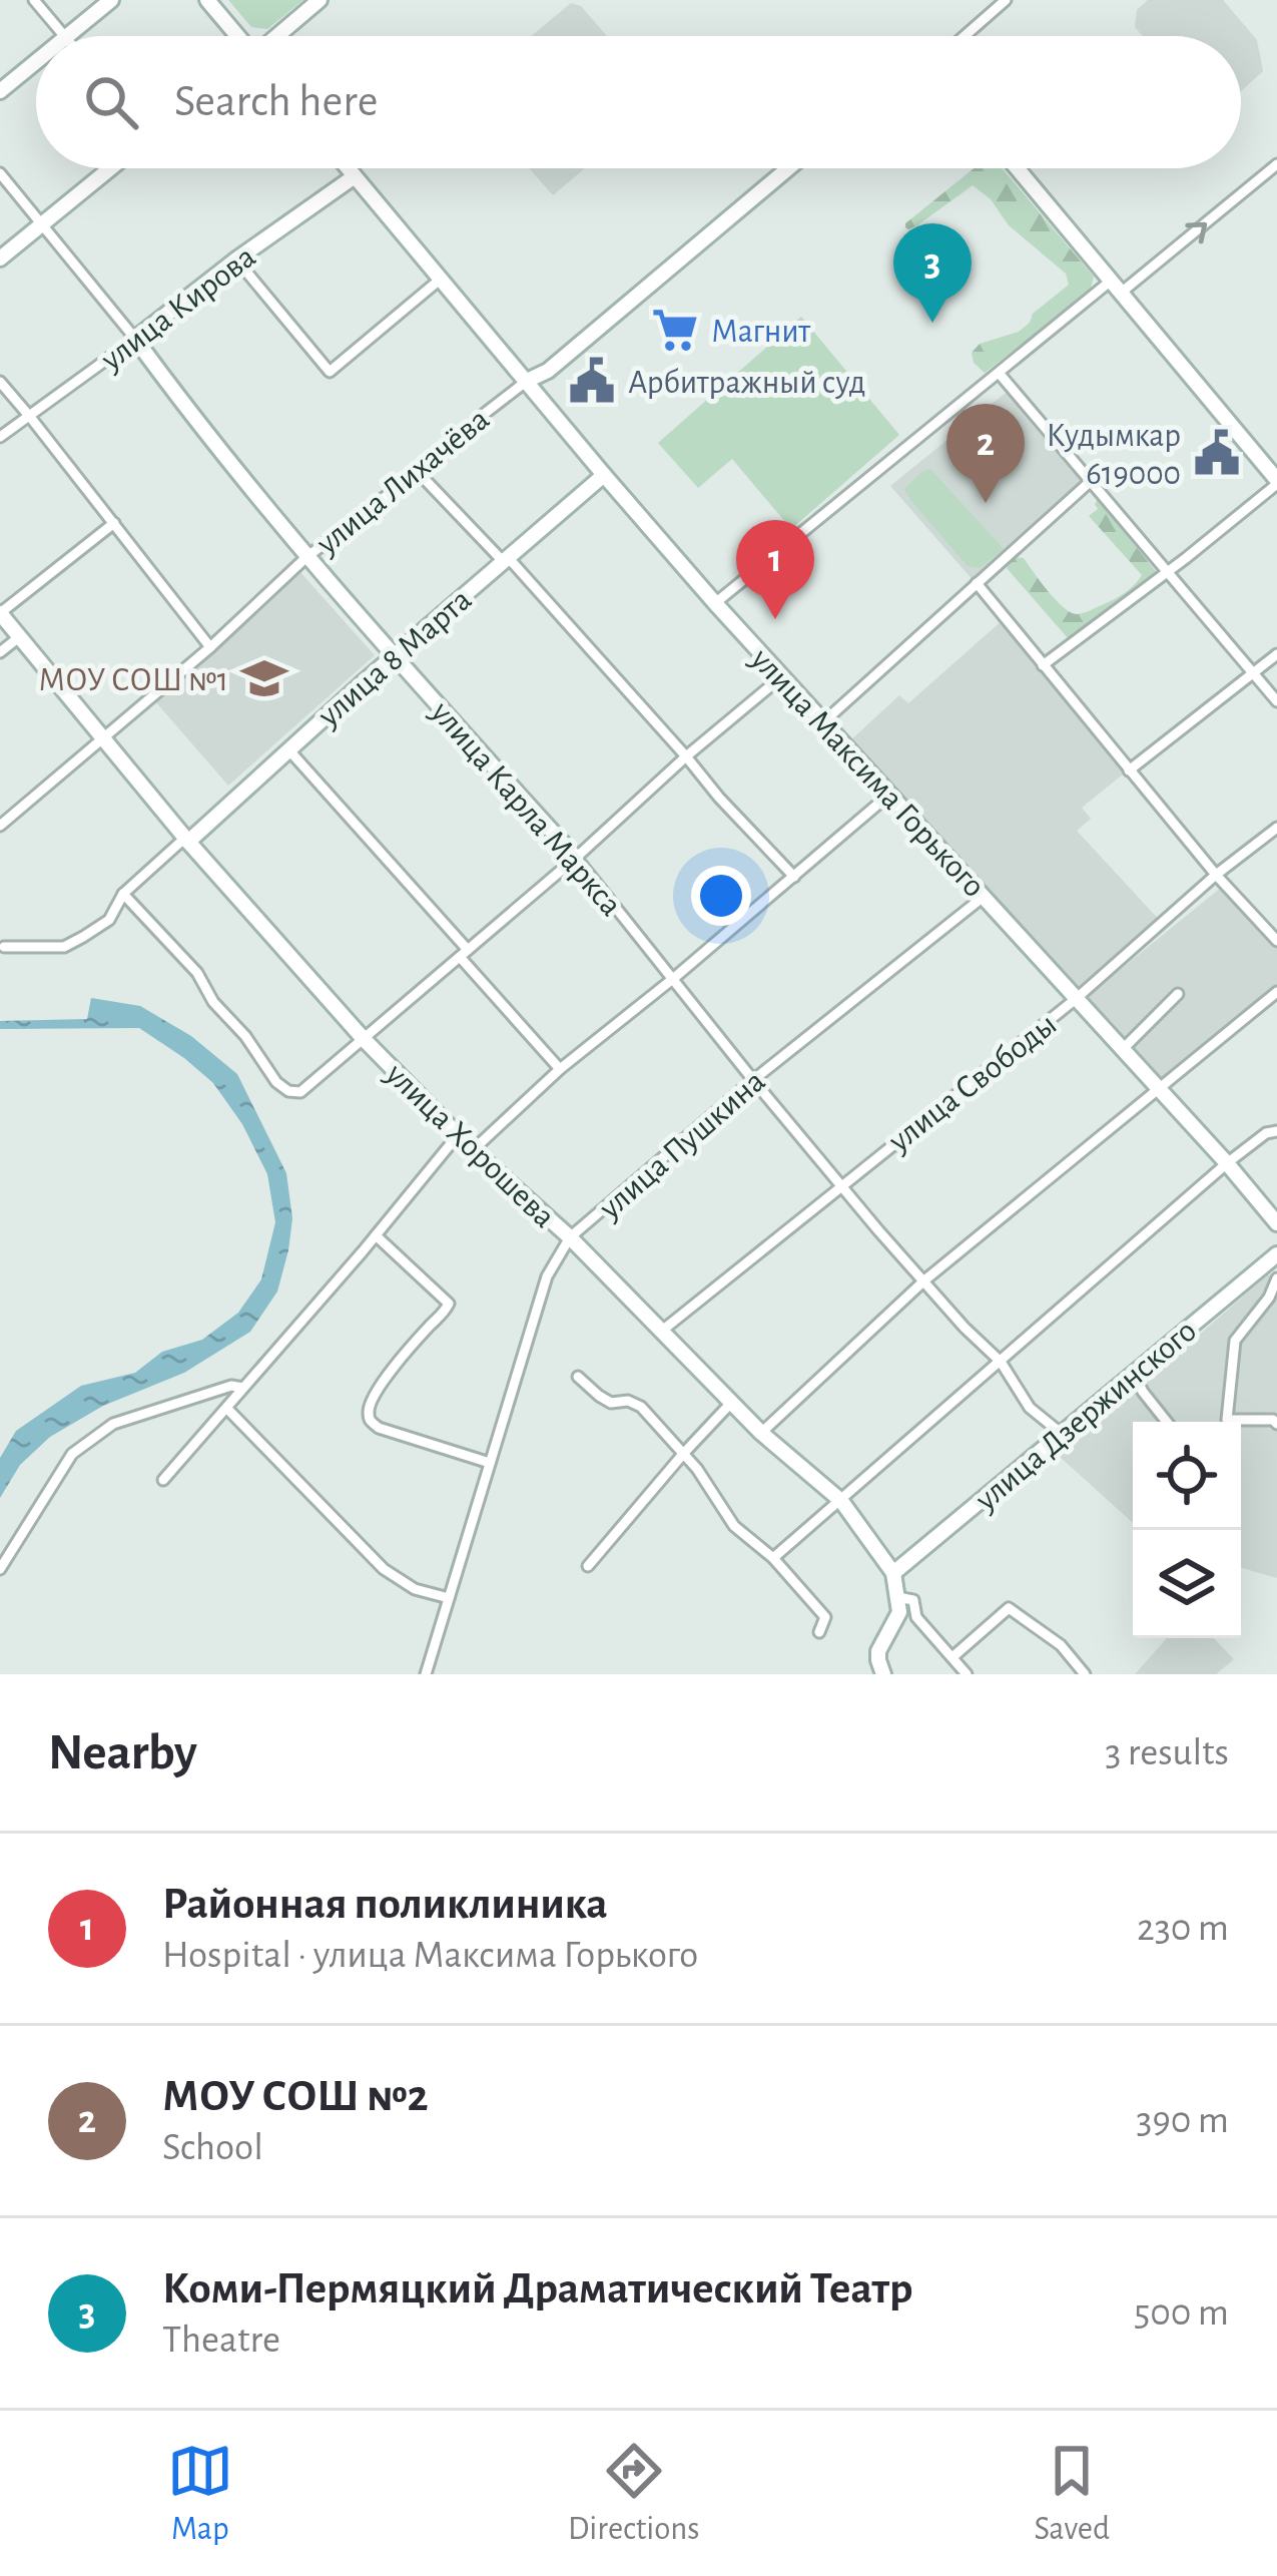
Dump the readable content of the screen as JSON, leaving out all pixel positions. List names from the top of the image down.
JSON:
{
  "streets": {
    "street": [
      "улица Кирова",
      "улица Лихачёва",
      "улица 8 Марта",
      "улица Максима Горького",
      "улица Карла Маркса",
      "улица Свободы",
      "улица Пушкина",
      "улица Хорошева",
      "улица Дзержинского"
    ]
  },
  "crossings": [
    ["улица Кирова", "улица Максима Горького"],
    ["улица Кирова", "улица Карла Маркса"],
    ["улица Лихачёва", "улица Максима Горького"],
    ["улица Лихачёва", "улица Карла Маркса"],
    ["улица Лихачёва", "улица Хорошева"],
    ["улица 8 Марта", "улица Максима Горького"],
    ["улица 8 Марта", "улица Карла Маркса"],
    ["улица 8 Марта", "улица Хорошева"],
    ["улица Максима Горького", "улица Свободы"],
    ["улица Максима Горького", "улица Пушкина"],
    ["улица Карла Маркса", "улица Свободы"],
    ["улица Карла Маркса", "улица Пушкина"],
    ["улица Карла Маркса", "улица Дзержинского"],
    ["улица Свободы", "улица Хорошева"],
    ["улица Пушкина", "улица Хорошева"],
    ["улица Хорошева", "улица Дзержинского"]
  ],
  "places": {
    "supermarket": ["Магнит"],
    "public building": ["Арбитражный суд", "Кудымкар 619000"],
    "school or university": ["МОУ СОШ №1"]
  },
  "page": {
    "search": "Search here",
    "pins": ["3", "2", "1"],
    "heading": ["Nearby", "3 results"],
    "list": [
      {
        "mark": "1",
        "name": "Районная поликлиника",
        "note": "Hospital · улица Максима Горького",
        "value": "230 m"
      },
      {
        "mark": "2",
        "name": "МОУ СОШ №2",
        "note": "School",
        "value": "390 m"
      },
      {
        "mark": "3",
        "name": "Коми-Пермяцкий Драматический Театр",
        "note": "Theatre",
        "value": "500 m"
      }
    ],
    "nav": ["Map", "Directions", "Saved"]
  }
}
